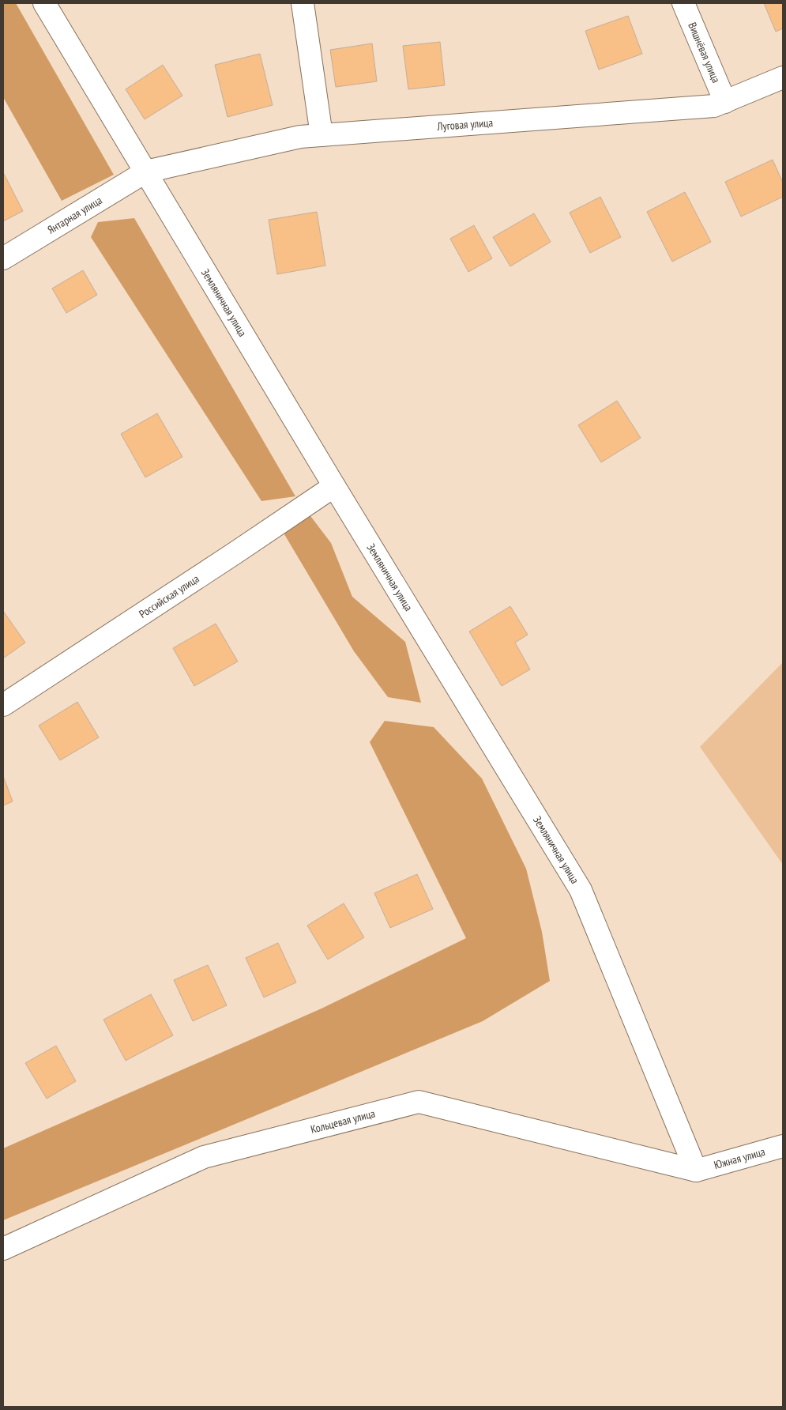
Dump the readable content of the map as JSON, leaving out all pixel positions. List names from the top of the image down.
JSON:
{
  "streets": {
    "street": [
      "Вишнёвая улица",
      "Луговая улица",
      "Янтарная улица",
      "Земляничная улица",
      "Российская улица",
      "Кольцевая улица",
      "Южная улица"
    ]
  },
  "crossings": [
    ["Вишнёвая улица", "Луговая улица"],
    ["Луговая улица", "Янтарная улица"],
    ["Луговая улица", "Земляничная улица"],
    ["Янтарная улица", "Земляничная улица"],
    ["Земляничная улица", "Российская улица"],
    ["Земляничная улица", "Кольцевая улица"],
    ["Земляничная улица", "Южная улица"],
    ["Кольцевая улица", "Южная улица"]
  ]
}
